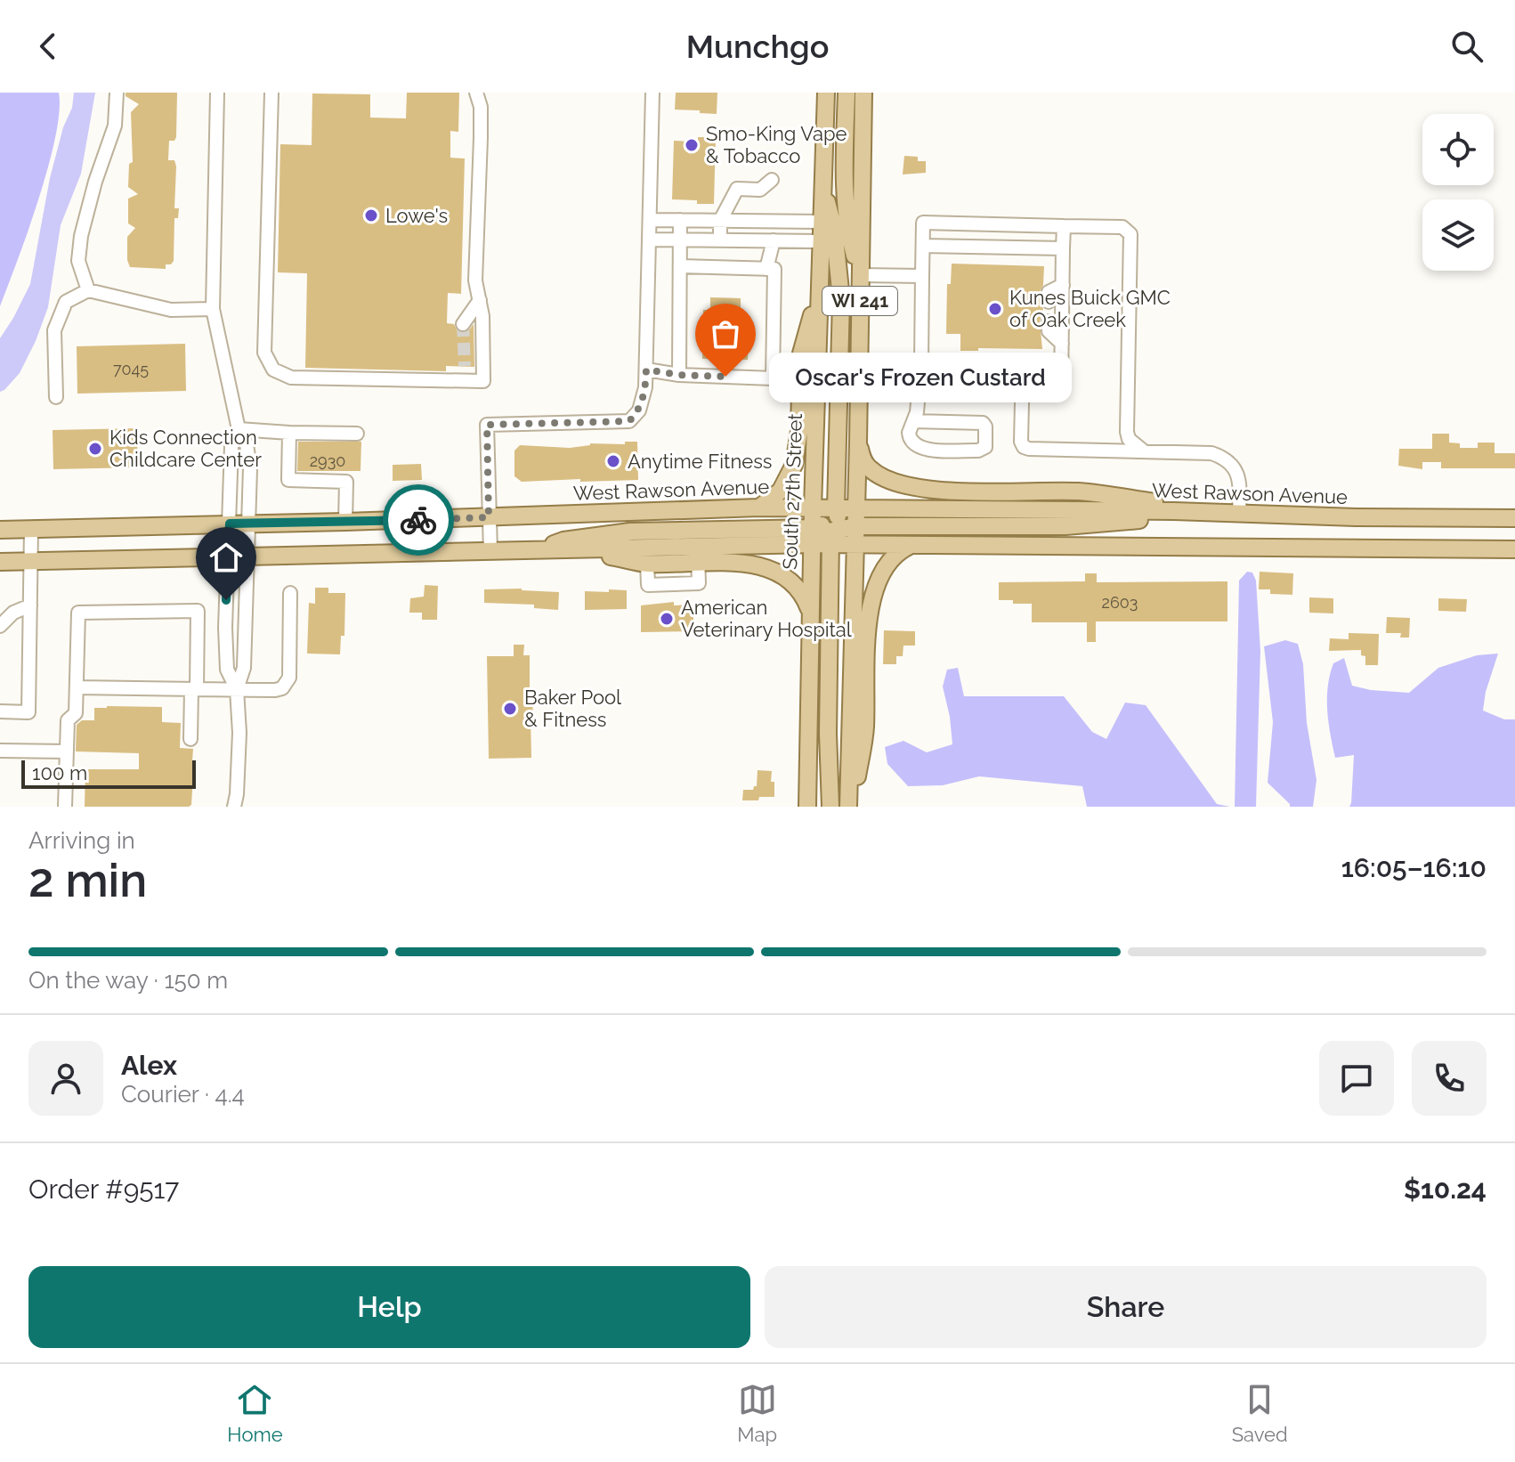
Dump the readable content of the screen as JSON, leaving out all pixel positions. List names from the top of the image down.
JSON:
{
  "streets": {
    "main road": ["WI 241", "West Rawson Avenue", "South 27th Street"]
  },
  "crossings": [
    ["WI 241", "West Rawson Avenue"],
    ["West Rawson Avenue", "South 27th Street"]
  ],
  "places": [
    "Smo-King Vape & Tobacco",
    "Lowe's",
    "Kunes Buick GMC of Oak Creek",
    "Oscar's Frozen Custard",
    "Kids Connection Childcare Center",
    "Anytime Fitness",
    "American Veterinary Hospital",
    "Baker Pool & Fitness"
  ],
  "house_numbers": ["7045", "2930", "2603"],
  "scale_bar": "100 m",
  "page": {
    "header": "Munchgo",
    "bubble": "Oscar's Frozen Custard",
    "scale": "100 m",
    "heading": ["2 min", "Arriving in", "16:05–16:10"],
    "panel": [
      "Alex",
      "Courier · 4.4",
      "Order #9517",
      "$10.24"
    ],
    "bar": "On the way · 150 m",
    "buttons": ["Help", "Share"],
    "tabs": ["Home", "Map", "Saved"]
  }
}
